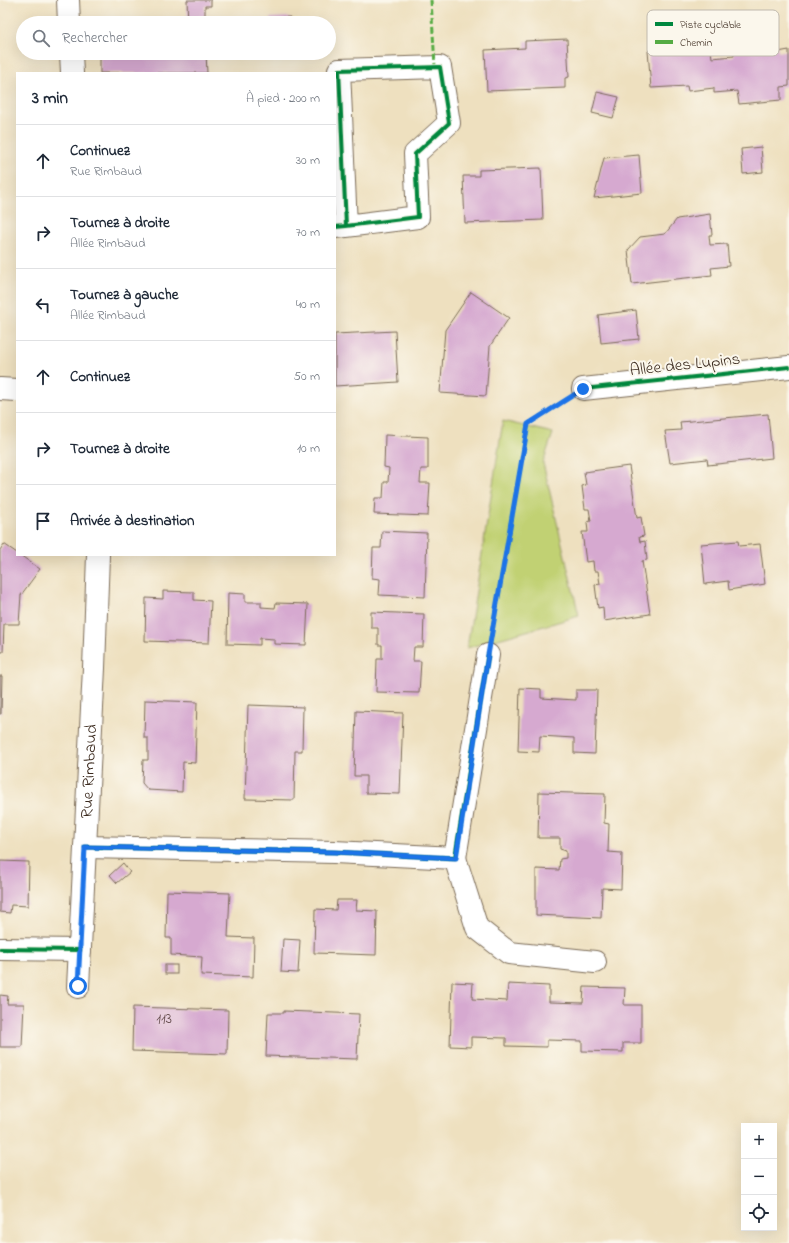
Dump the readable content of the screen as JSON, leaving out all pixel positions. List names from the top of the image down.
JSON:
{
  "streets": {
    "street": ["Allée des Lupins", "Rue Rimbaud"]
  },
  "house_numbers": ["113"],
  "legend": ["Piste cyclable", "Chemin"],
  "page": {
    "search": "Rechercher",
    "heading": ["3 min", "À pied · 200 m"],
    "list": [
      ["Continuez", "Rue Rimbaud", "30 m"],
      ["Tournez à droite", "Allée Rimbaud", "70 m"],
      ["Tournez à gauche", "Allée Rimbaud", "40 m"],
      ["Continuez", "50 m"],
      ["Tournez à droite", "10 m"],
      "Arrivée à destination"
    ],
    "map_buttons": ["+", "−"]
  }
}
